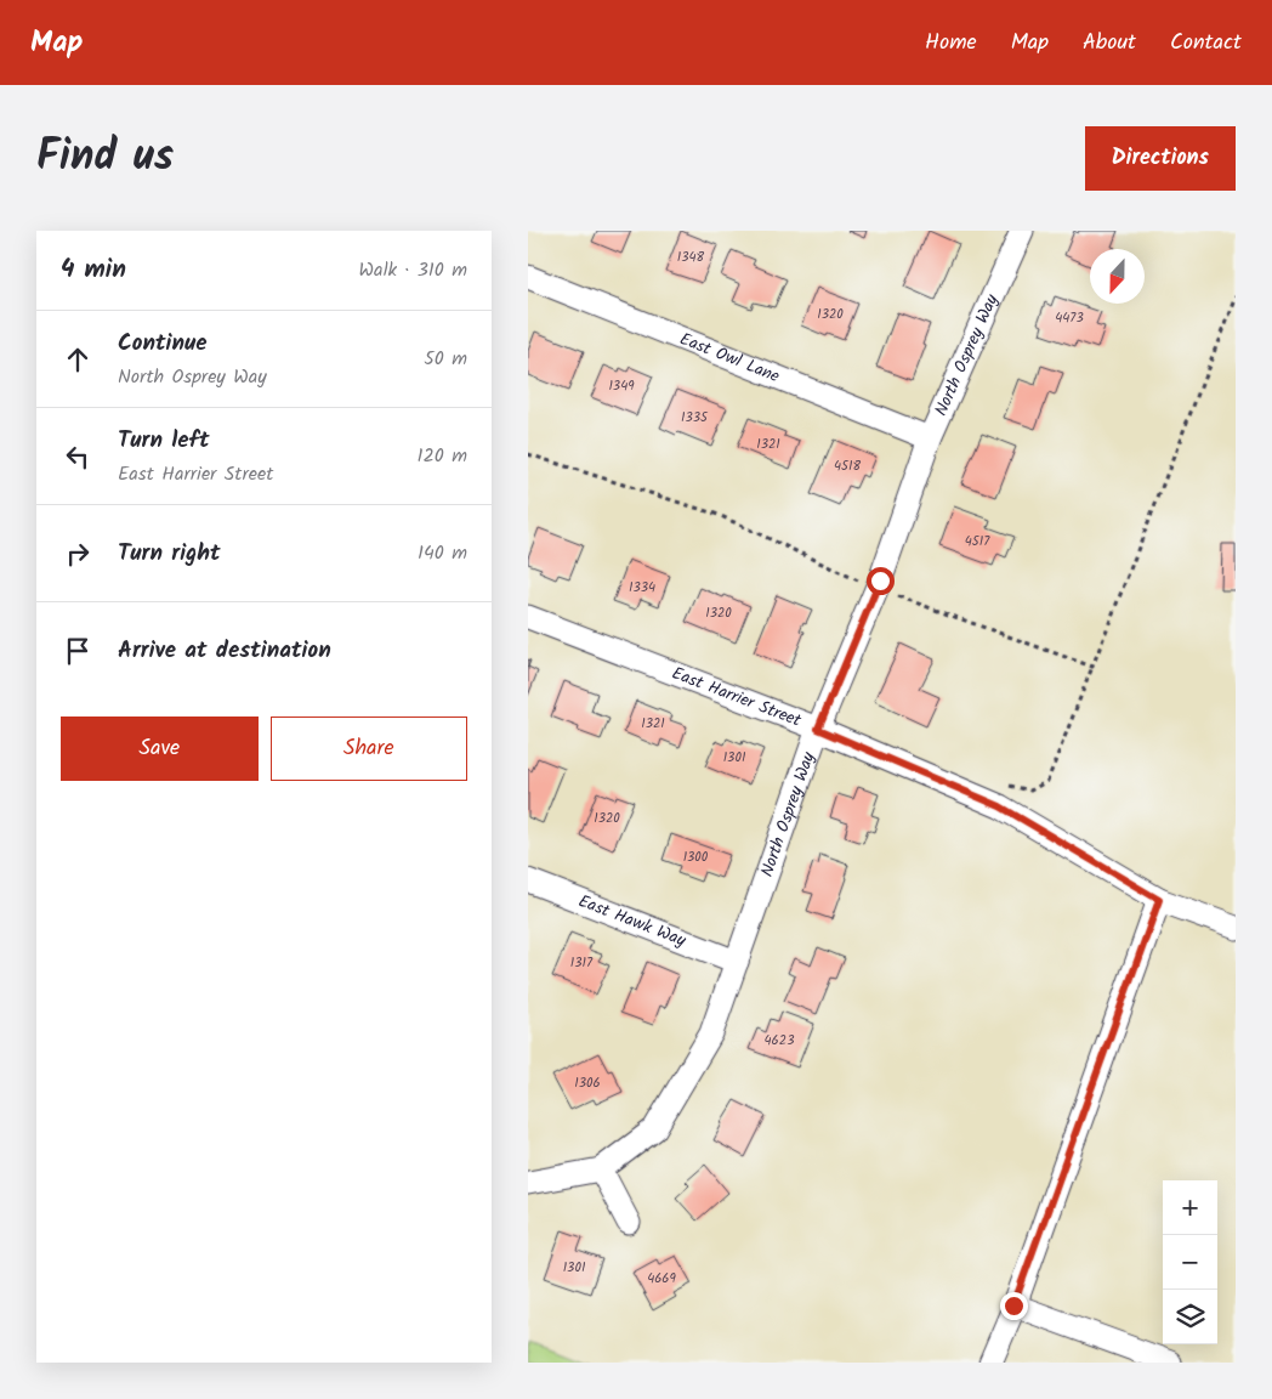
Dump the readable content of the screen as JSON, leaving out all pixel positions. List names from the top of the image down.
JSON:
{
  "streets": {
    "street": [
      "North Osprey Way",
      "East Owl Lane",
      "East Harrier Street",
      "East Hawk Way"
    ]
  },
  "crossings": [
    ["North Osprey Way", "East Owl Lane"],
    ["North Osprey Way", "East Harrier Street"],
    ["North Osprey Way", "East Hawk Way"]
  ],
  "house_numbers": [
    "1348",
    "1320",
    "4473",
    "1349",
    "1335",
    "1321",
    "4518",
    "4517",
    "1334",
    "1320",
    "1321",
    "1301",
    "1320",
    "1300",
    "1317",
    "4623",
    "1306",
    "1301",
    "4669"
  ],
  "north": "bottom",
  "page": {
    "header": "Map",
    "nav": [
      "Home",
      "Map",
      "About",
      "Contact"
    ],
    "title": "Find us",
    "buttons": [
      "Directions",
      ["Save", "Share"]
    ],
    "heading": ["4 min", "Walk · 310 m"],
    "list": [
      ["Continue", "North Osprey Way", "50 m"],
      ["Turn left", "East Harrier Street", "120 m"],
      ["Turn right", "140 m"],
      "Arrive at destination"
    ],
    "map_buttons": ["+", "−"]
  }
}
